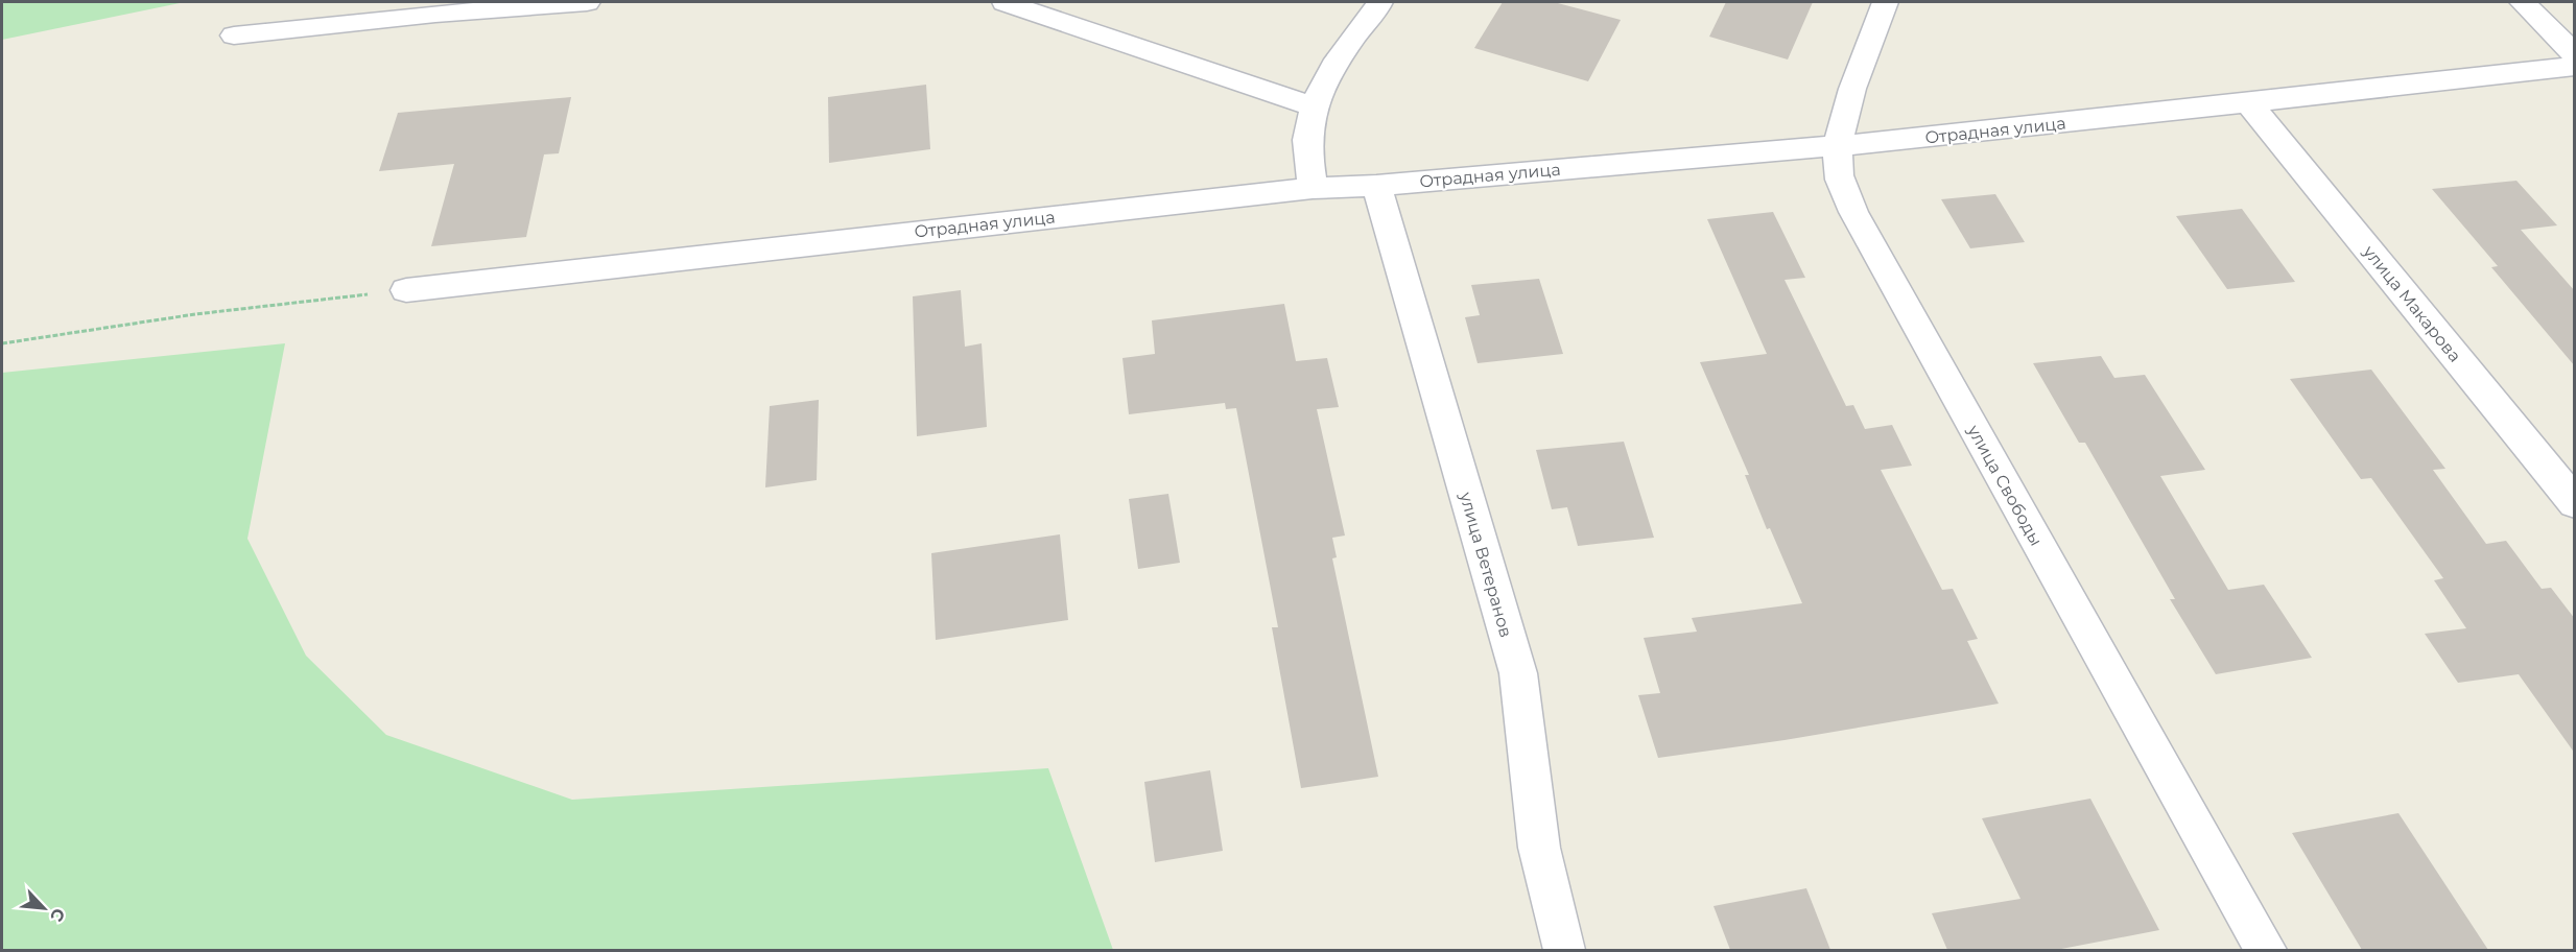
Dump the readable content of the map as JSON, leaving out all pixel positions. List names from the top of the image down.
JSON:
{
  "streets": {
    "street": [
      "Отрадная улица",
      "улица Макарова",
      "улица Свободы",
      "улица Ветеранов"
    ]
  },
  "crossings": [
    ["Отрадная улица", "улица Макарова"],
    ["Отрадная улица", "улица Свободы"],
    ["Отрадная улица", "улица Ветеранов"]
  ],
  "north": "bottom right"
}
